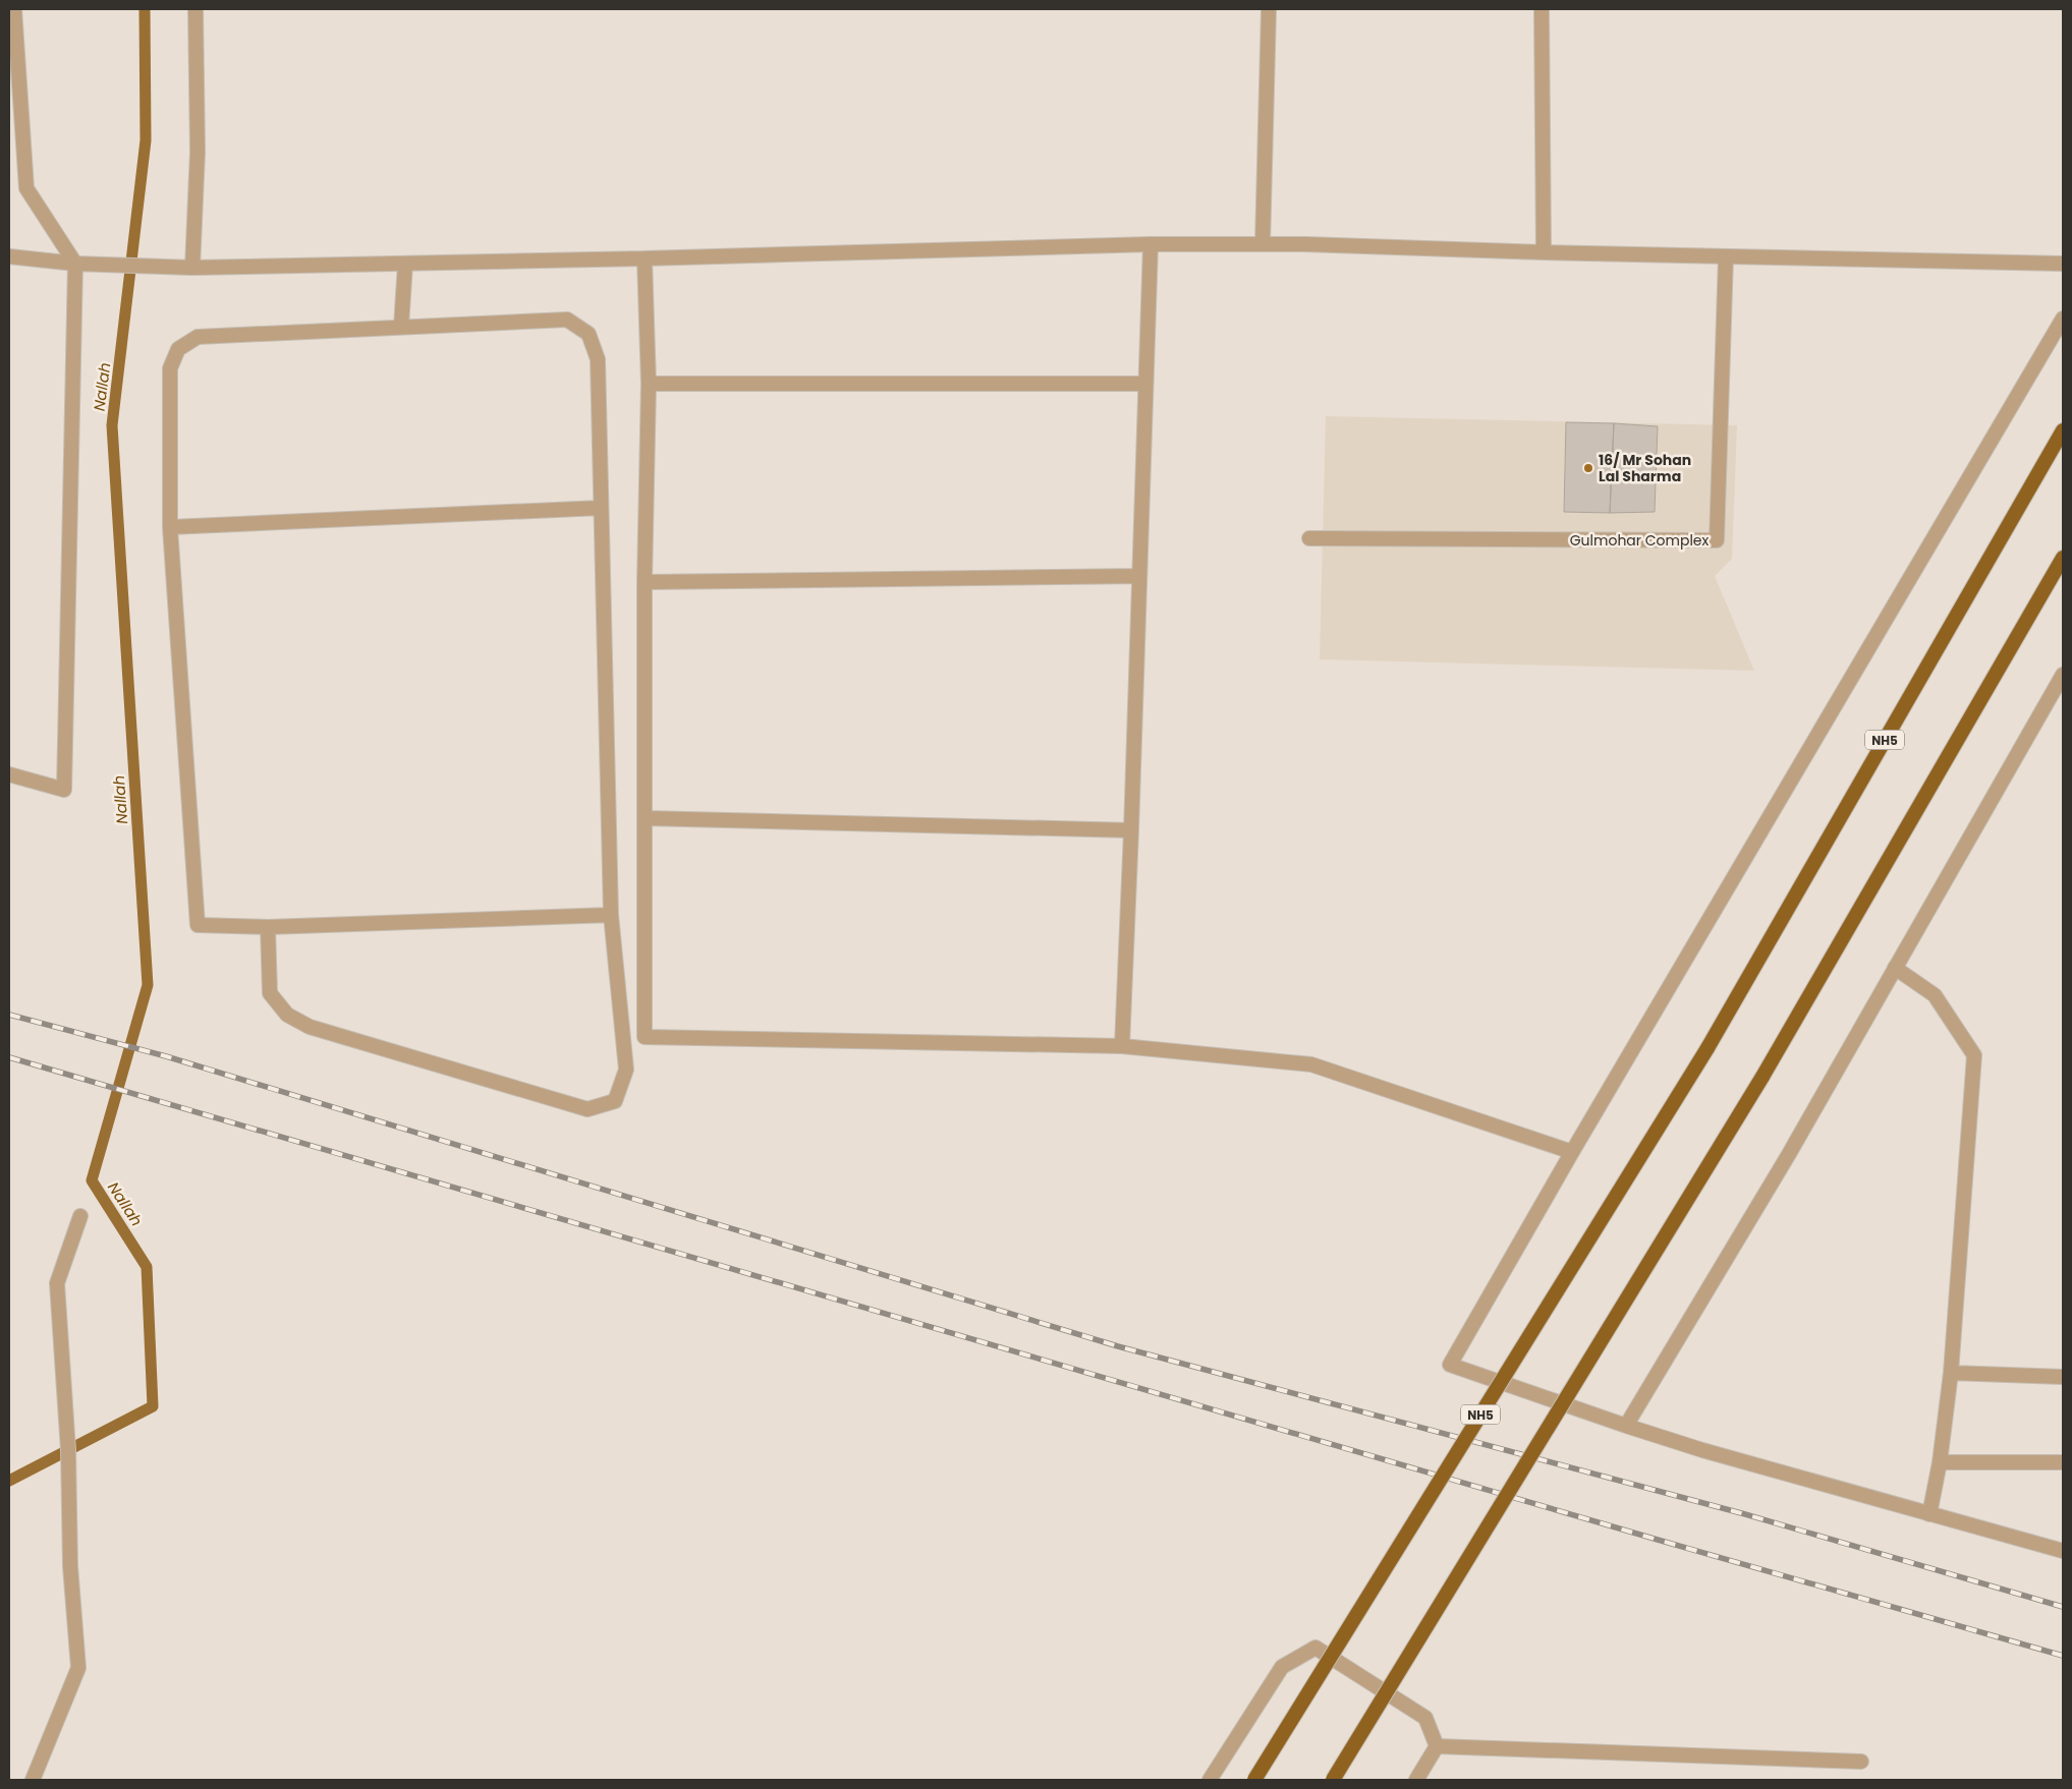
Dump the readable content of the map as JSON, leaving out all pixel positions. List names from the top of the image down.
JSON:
{
  "streets": {
    "highway": ["NH5"],
    "street": ["Gulmohar Complex"]
  },
  "water": ["Nallah"],
  "places": ["16/ Mr Sohan Lal Sharma"]
}
